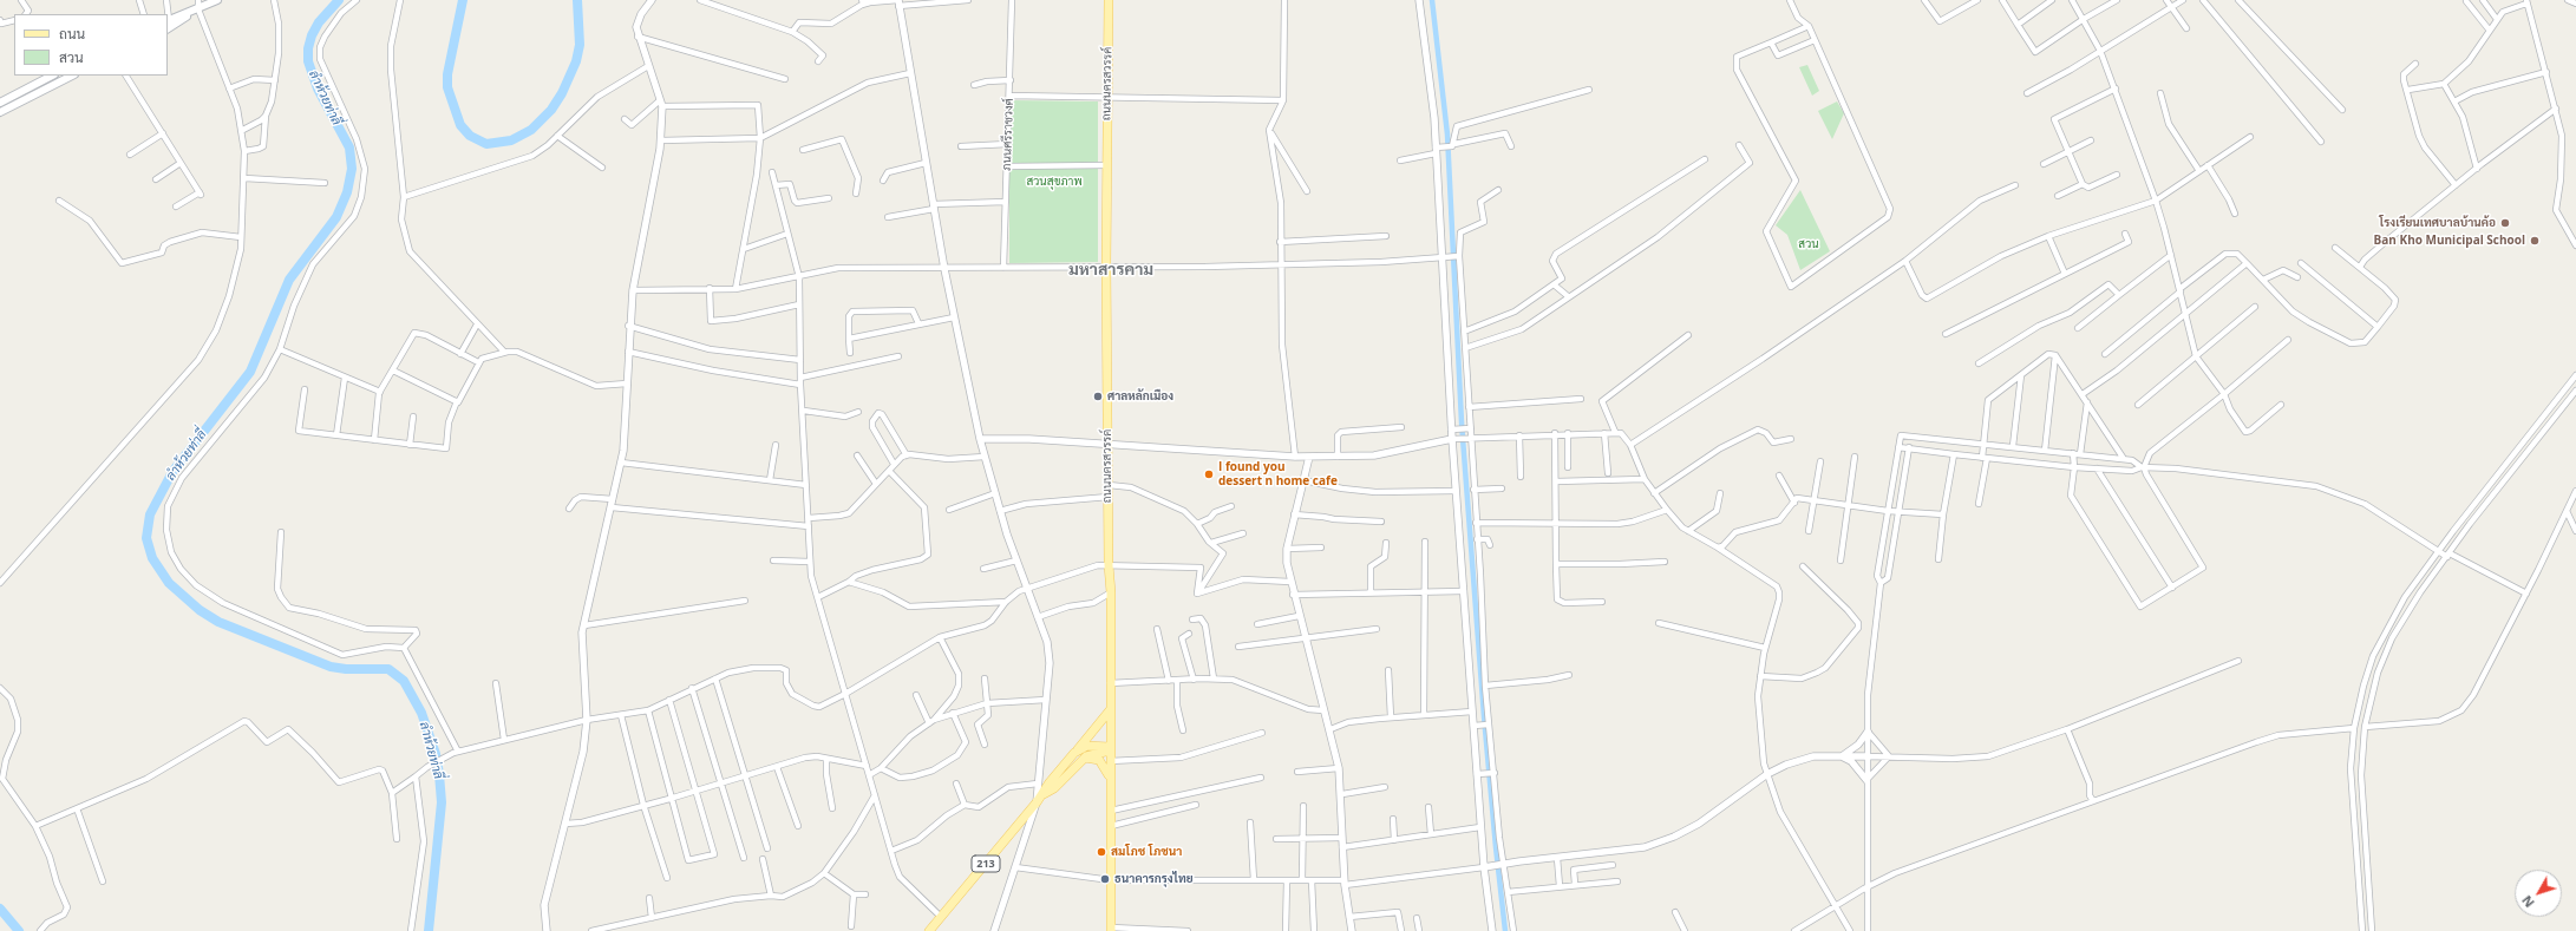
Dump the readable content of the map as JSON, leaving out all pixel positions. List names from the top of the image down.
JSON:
{
  "streets": {
    "main road": ["ถนนนครสวรรค์", "213"],
    "street": ["ภนนศรีราชวงศ์"]
  },
  "crossings": [
    ["ถนนนครสวรรค์", "213"]
  ],
  "districts": ["มหาสารคาม"],
  "water": ["ลำห้วยท่าลี่"],
  "parks": ["สวนสุขภาพ", "สวน"],
  "places": [
    "โรงเรียนเทศบาลบ้านค้อ",
    "Ban Kho Municipal School",
    "ศาลหลักเมือง",
    "I found you dessert n home cafe",
    "สมโภช โภชนา",
    "ธนาคารกรุงไทย"
  ],
  "legend": ["ถนน", "สวน"],
  "north": "bottom left"
}
